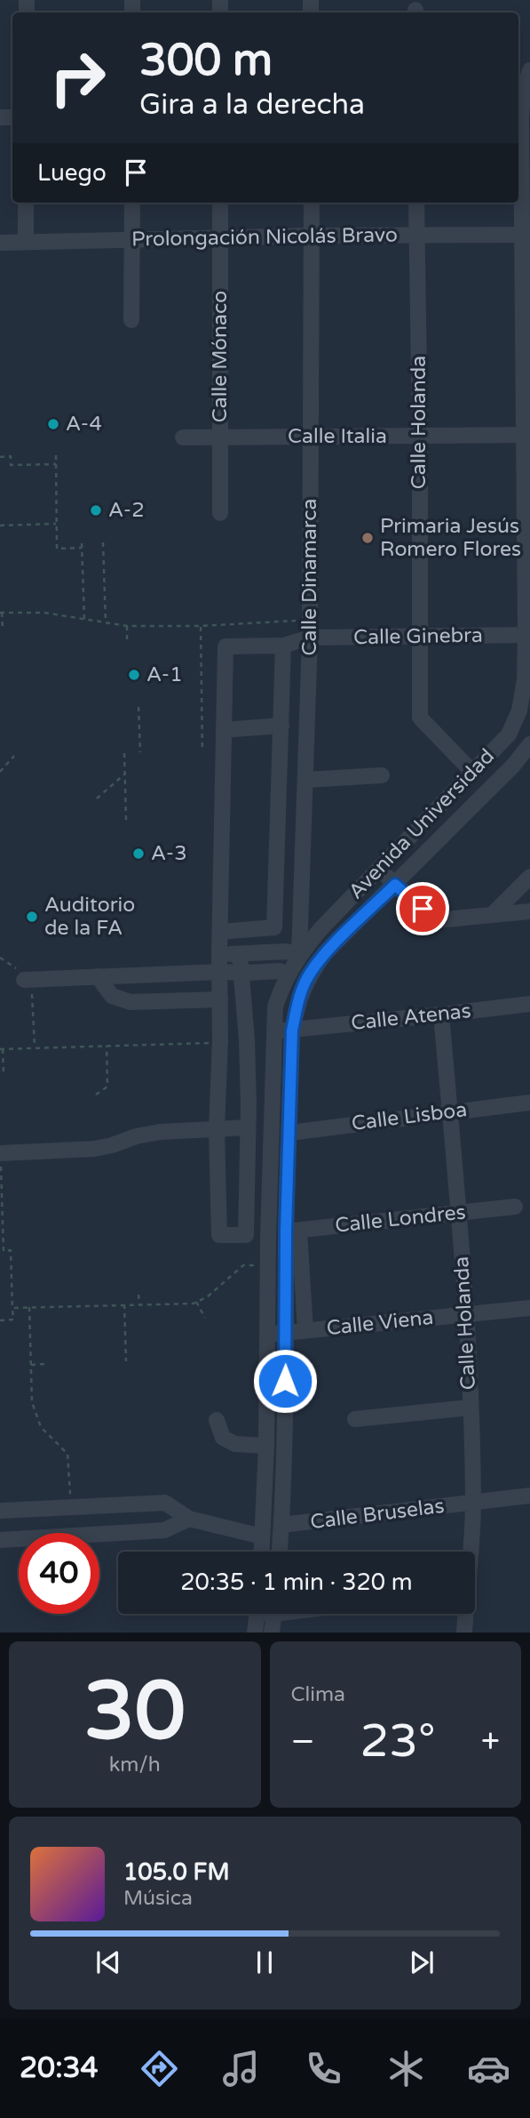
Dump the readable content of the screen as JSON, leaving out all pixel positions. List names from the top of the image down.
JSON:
{
  "streets": {
    "street": [
      "Prolongación Nicolás Bravo",
      "Calle Mónaco",
      "Calle Holanda",
      "Calle Italia",
      "Calle Dinamarca",
      "Calle Ginebra",
      "Avenida Universidad",
      "Calle Atenas",
      "Calle Lisboa",
      "Calle Londres",
      "Calle Viena",
      "Calle Bruselas"
    ]
  },
  "crossings": [
    ["Prolongación Nicolás Bravo", "Calle Mónaco"],
    ["Prolongación Nicolás Bravo", "Calle Holanda"],
    ["Prolongación Nicolás Bravo", "Calle Dinamarca"],
    ["Prolongación Nicolás Bravo", "Avenida Universidad"],
    ["Calle Mónaco", "Calle Italia"],
    ["Calle Holanda", "Calle Italia"],
    ["Calle Holanda", "Calle Ginebra"],
    ["Calle Holanda", "Avenida Universidad"],
    ["Calle Holanda", "Calle Atenas"],
    ["Calle Holanda", "Calle Lisboa"],
    ["Calle Holanda", "Calle Londres"],
    ["Calle Holanda", "Calle Viena"],
    ["Calle Holanda", "Calle Bruselas"],
    ["Calle Italia", "Calle Dinamarca"],
    ["Calle Italia", "Avenida Universidad"],
    ["Calle Dinamarca", "Calle Ginebra"],
    ["Calle Dinamarca", "Avenida Universidad"],
    ["Calle Ginebra", "Avenida Universidad"],
    ["Avenida Universidad", "Calle Atenas"],
    ["Avenida Universidad", "Calle Lisboa"],
    ["Avenida Universidad", "Calle Londres"],
    ["Avenida Universidad", "Calle Viena"],
    ["Avenida Universidad", "Calle Bruselas"]
  ],
  "places": [
    "A-4",
    "A-2",
    "Primaria Jesús Romero Flores",
    "A-1",
    "A-3",
    "Auditorio de la FA"
  ],
  "page": {
    "turn": ["300 m", "Gira a la derecha"],
    "then": "Luego",
    "limit": "40",
    "trip": "20:35 · 1 min · 320 m",
    "tile": [
      ["30", "km/h"],
      "Clima"
    ],
    "heat": ["−", "23°", "+"],
    "song": ["105.0 FM", "Música"],
    "tabs": "20:34"
  }
}
